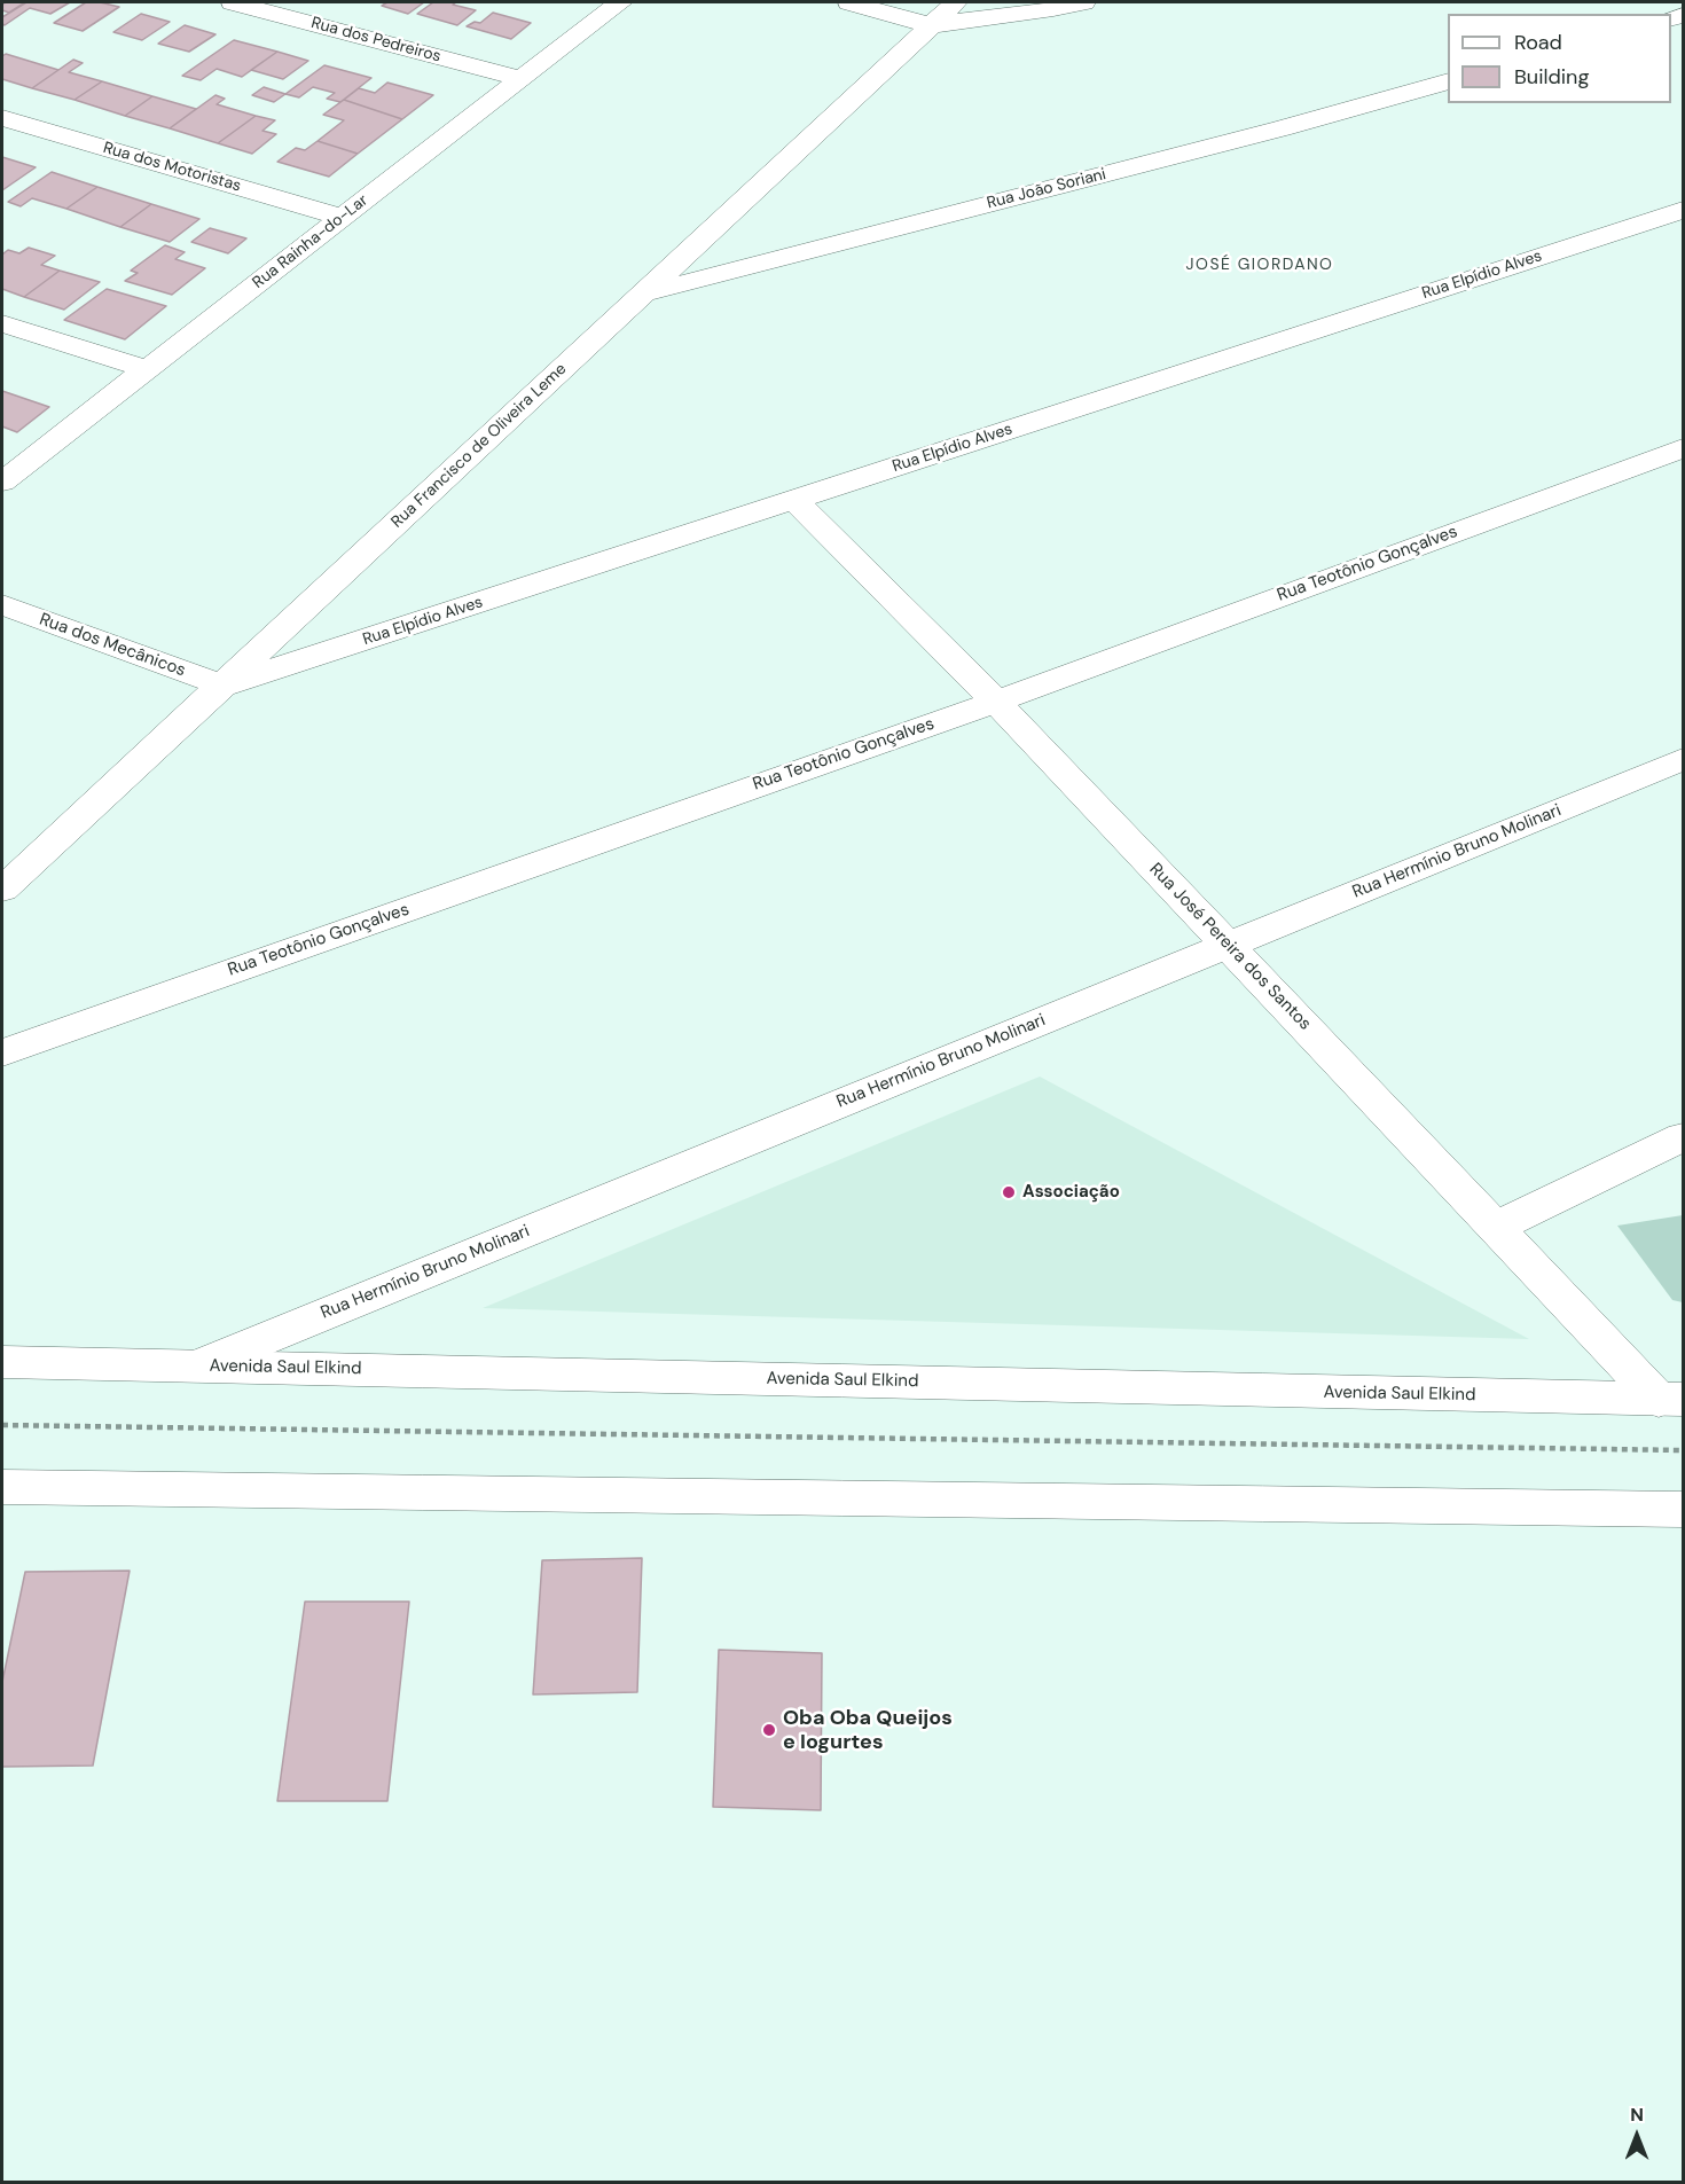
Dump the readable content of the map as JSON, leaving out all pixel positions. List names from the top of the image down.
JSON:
{
  "streets": {
    "street": [
      "Rua dos Pedreiros",
      "Rua dos Motoristas",
      "Rua João Soriani",
      "Rua Rainha-do-Lar",
      "Rua Elpídio Alves",
      "Rua Francisco de Oliveira Leme",
      "Rua Teotônio Gonçalves",
      "Rua dos Mecânicos",
      "Rua Hermínio Bruno Molinari",
      "Rua José Pereira dos Santos",
      "Avenida Saul Elkind"
    ]
  },
  "crossings": [
    ["Rua dos Pedreiros", "Rua Rainha-do-Lar"],
    ["Rua dos Motoristas", "Rua Rainha-do-Lar"],
    ["Rua João Soriani", "Rua Francisco de Oliveira Leme"],
    ["Rua Elpídio Alves", "Rua Francisco de Oliveira Leme"],
    ["Rua Elpídio Alves", "Rua dos Mecânicos"],
    ["Rua Elpídio Alves", "Rua José Pereira dos Santos"],
    ["Rua Francisco de Oliveira Leme", "Rua dos Mecânicos"],
    ["Rua Teotônio Gonçalves", "Rua José Pereira dos Santos"],
    ["Rua Hermínio Bruno Molinari", "Rua José Pereira dos Santos"],
    ["Rua Hermínio Bruno Molinari", "Avenida Saul Elkind"],
    ["Rua José Pereira dos Santos", "Avenida Saul Elkind"]
  ],
  "districts": ["JOSÉ GIORDANO"],
  "places": ["Associação", "Oba Oba Queijos e Iogurtes"],
  "legend": ["Road", "Building"],
  "north": "top"
}
